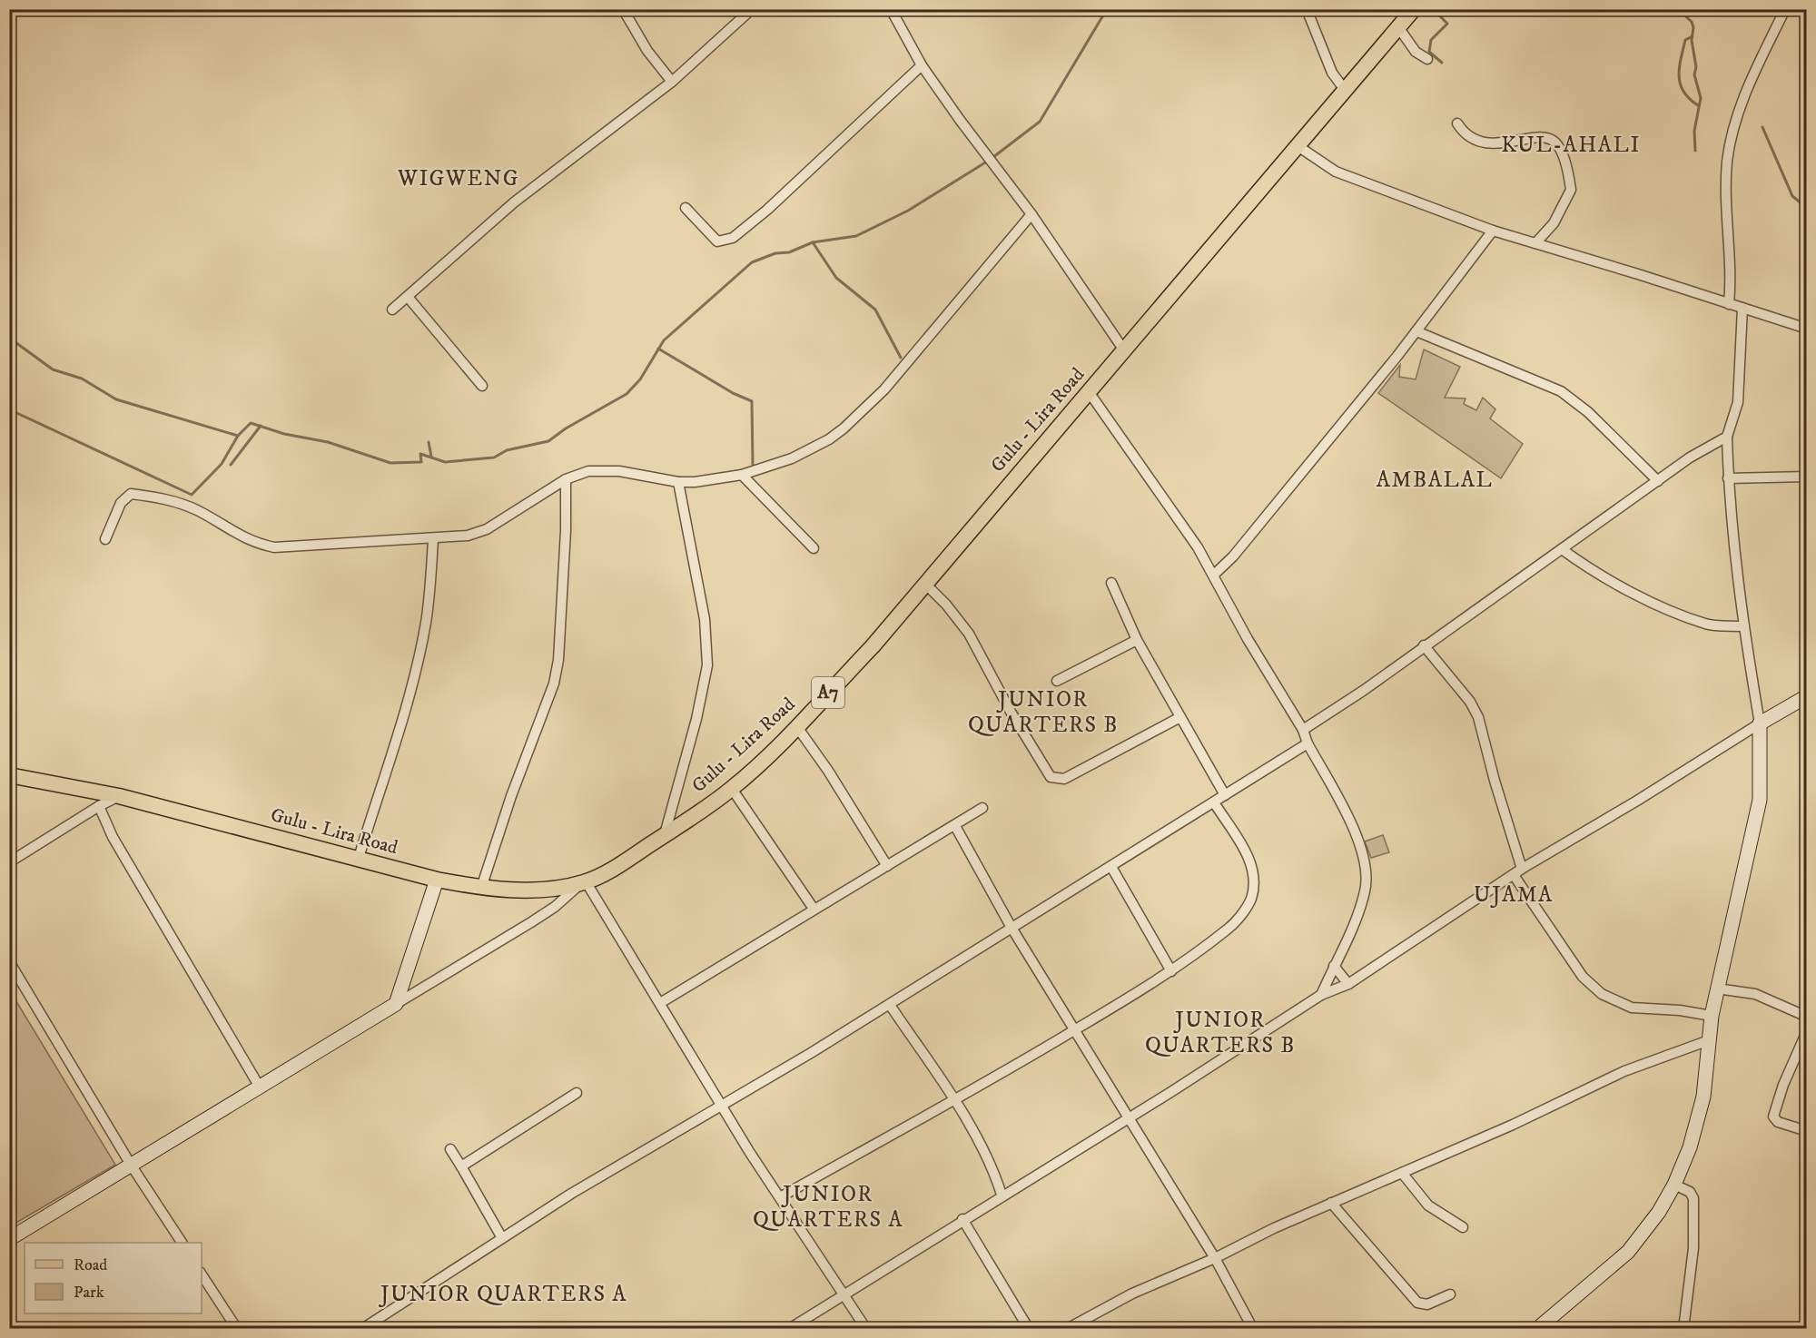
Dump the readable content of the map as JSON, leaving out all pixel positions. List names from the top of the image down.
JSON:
{
  "streets": {
    "main road": ["Gulu - Lira Road", "A7"]
  },
  "districts": [
    "KUL-AHALI",
    "WIGWENG",
    "AMBALAL",
    "JUNIOR QUARTERS B",
    "UJAMA",
    "JUNIOR QUARTERS B",
    "JUNIOR QUARTERS A",
    "JUNIOR QUARTERS A"
  ],
  "legend": ["Road", "Park"]
}
